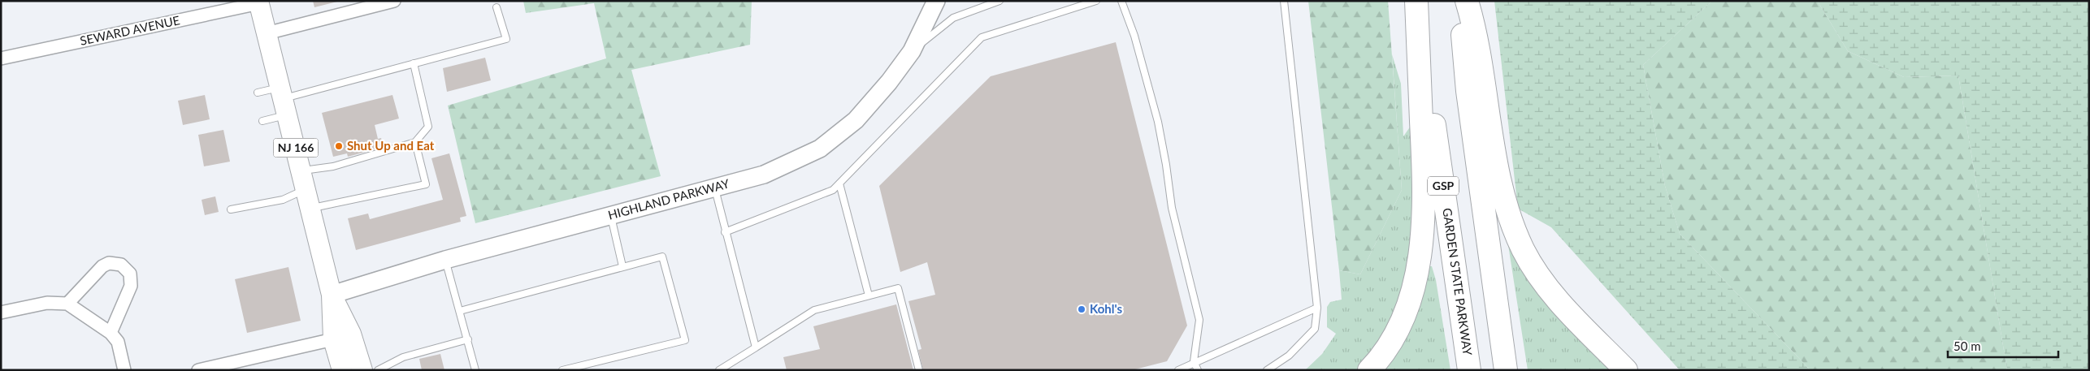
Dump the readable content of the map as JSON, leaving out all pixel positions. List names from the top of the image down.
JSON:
{
  "streets": {
    "highway": ["GSP", "GARDEN STATE PARKWAY"],
    "main road": ["NJ 166"],
    "street": ["SEWARD AVENUE", "HIGHLAND PARKWAY"]
  },
  "crossings": [
    ["SEWARD AVENUE", "NJ 166"],
    ["NJ 166", "HIGHLAND PARKWAY"]
  ],
  "places": ["Shut Up and Eat", "Kohl's"],
  "scale_bar": "50 m"
}
